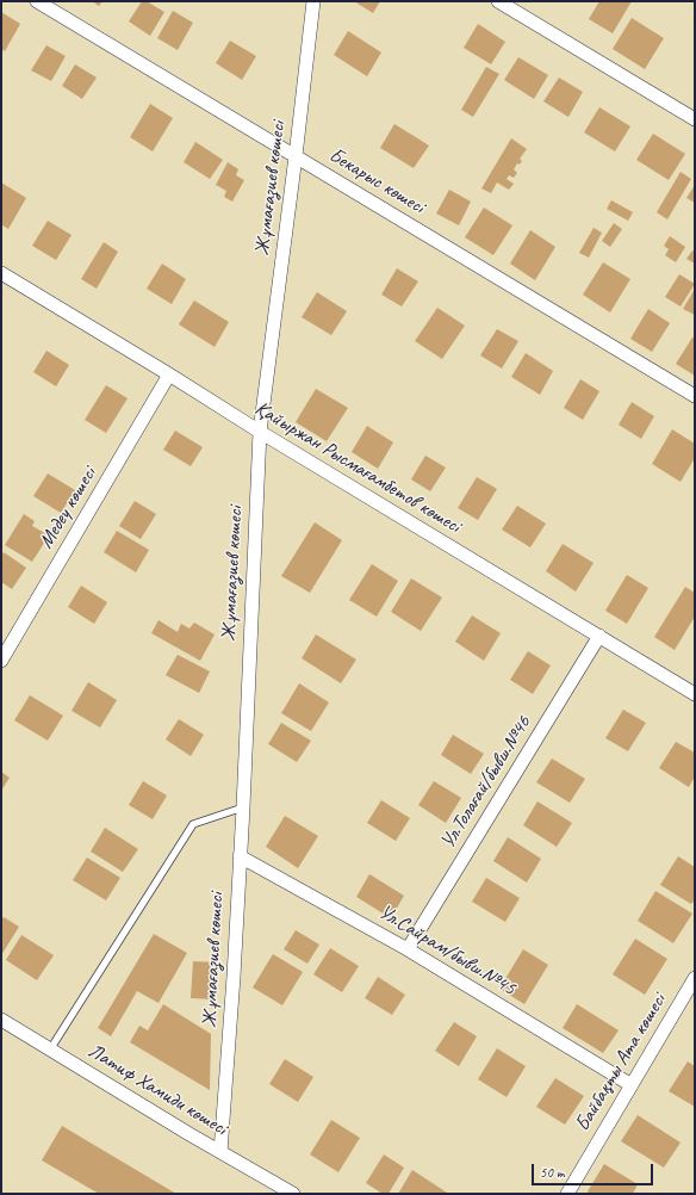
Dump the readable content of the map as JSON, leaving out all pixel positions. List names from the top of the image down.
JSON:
{
  "streets": {
    "street": [
      "Бекарыс көшесі",
      "Жұмағазиев көшесі",
      "Қайыржан Рысмағамбетов көшесі",
      "Медеу көшесі",
      "Ул.Толағай/бывш.№46",
      "Ул.Сайрам/бывш.№45",
      "Байбақты Ата көшесі",
      "Латиф Хамиди көшесі"
    ]
  },
  "crossings": [
    ["Бекарыс көшесі", "Жұмағазиев көшесі"],
    ["Жұмағазиев көшесі", "Қайыржан Рысмағамбетов көшесі"],
    ["Жұмағазиев көшесі", "Ул.Сайрам/бывш.№45"],
    ["Жұмағазиев көшесі", "Латиф Хамиди көшесі"],
    ["Қайыржан Рысмағамбетов көшесі", "Медеу көшесі"],
    ["Қайыржан Рысмағамбетов көшесі", "Ул.Толағай/бывш.№46"],
    ["Ул.Толағай/бывш.№46", "Ул.Сайрам/бывш.№45"],
    ["Ул.Сайрам/бывш.№45", "Байбақты Ата көшесі"]
  ],
  "scale_bar": "50 m"
}
